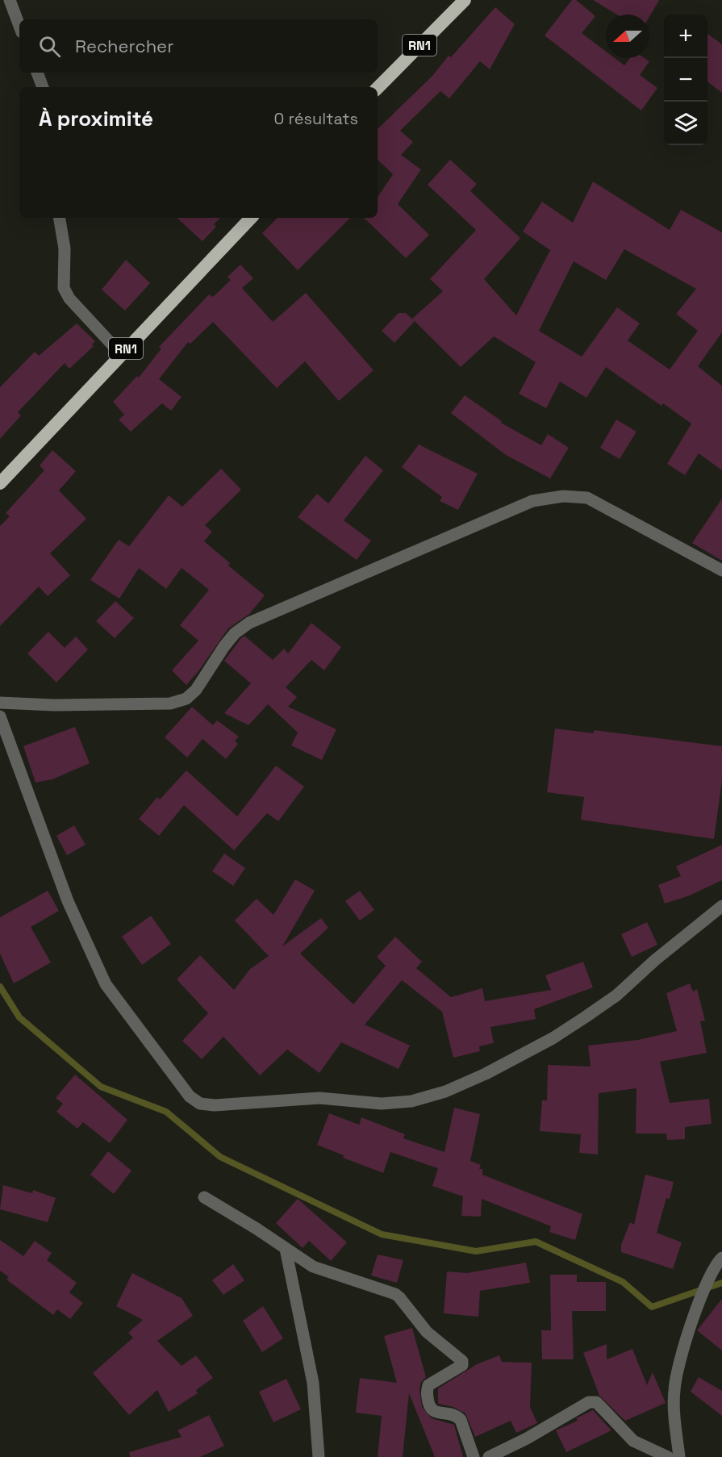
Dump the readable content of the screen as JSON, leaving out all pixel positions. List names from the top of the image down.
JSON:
{
  "streets": {
    "highway": ["RN1"]
  },
  "north": "left",
  "page": {
    "map_buttons": ["+", "−"],
    "search": "Rechercher",
    "heading": ["À proximité", "0 résultats"]
  }
}
